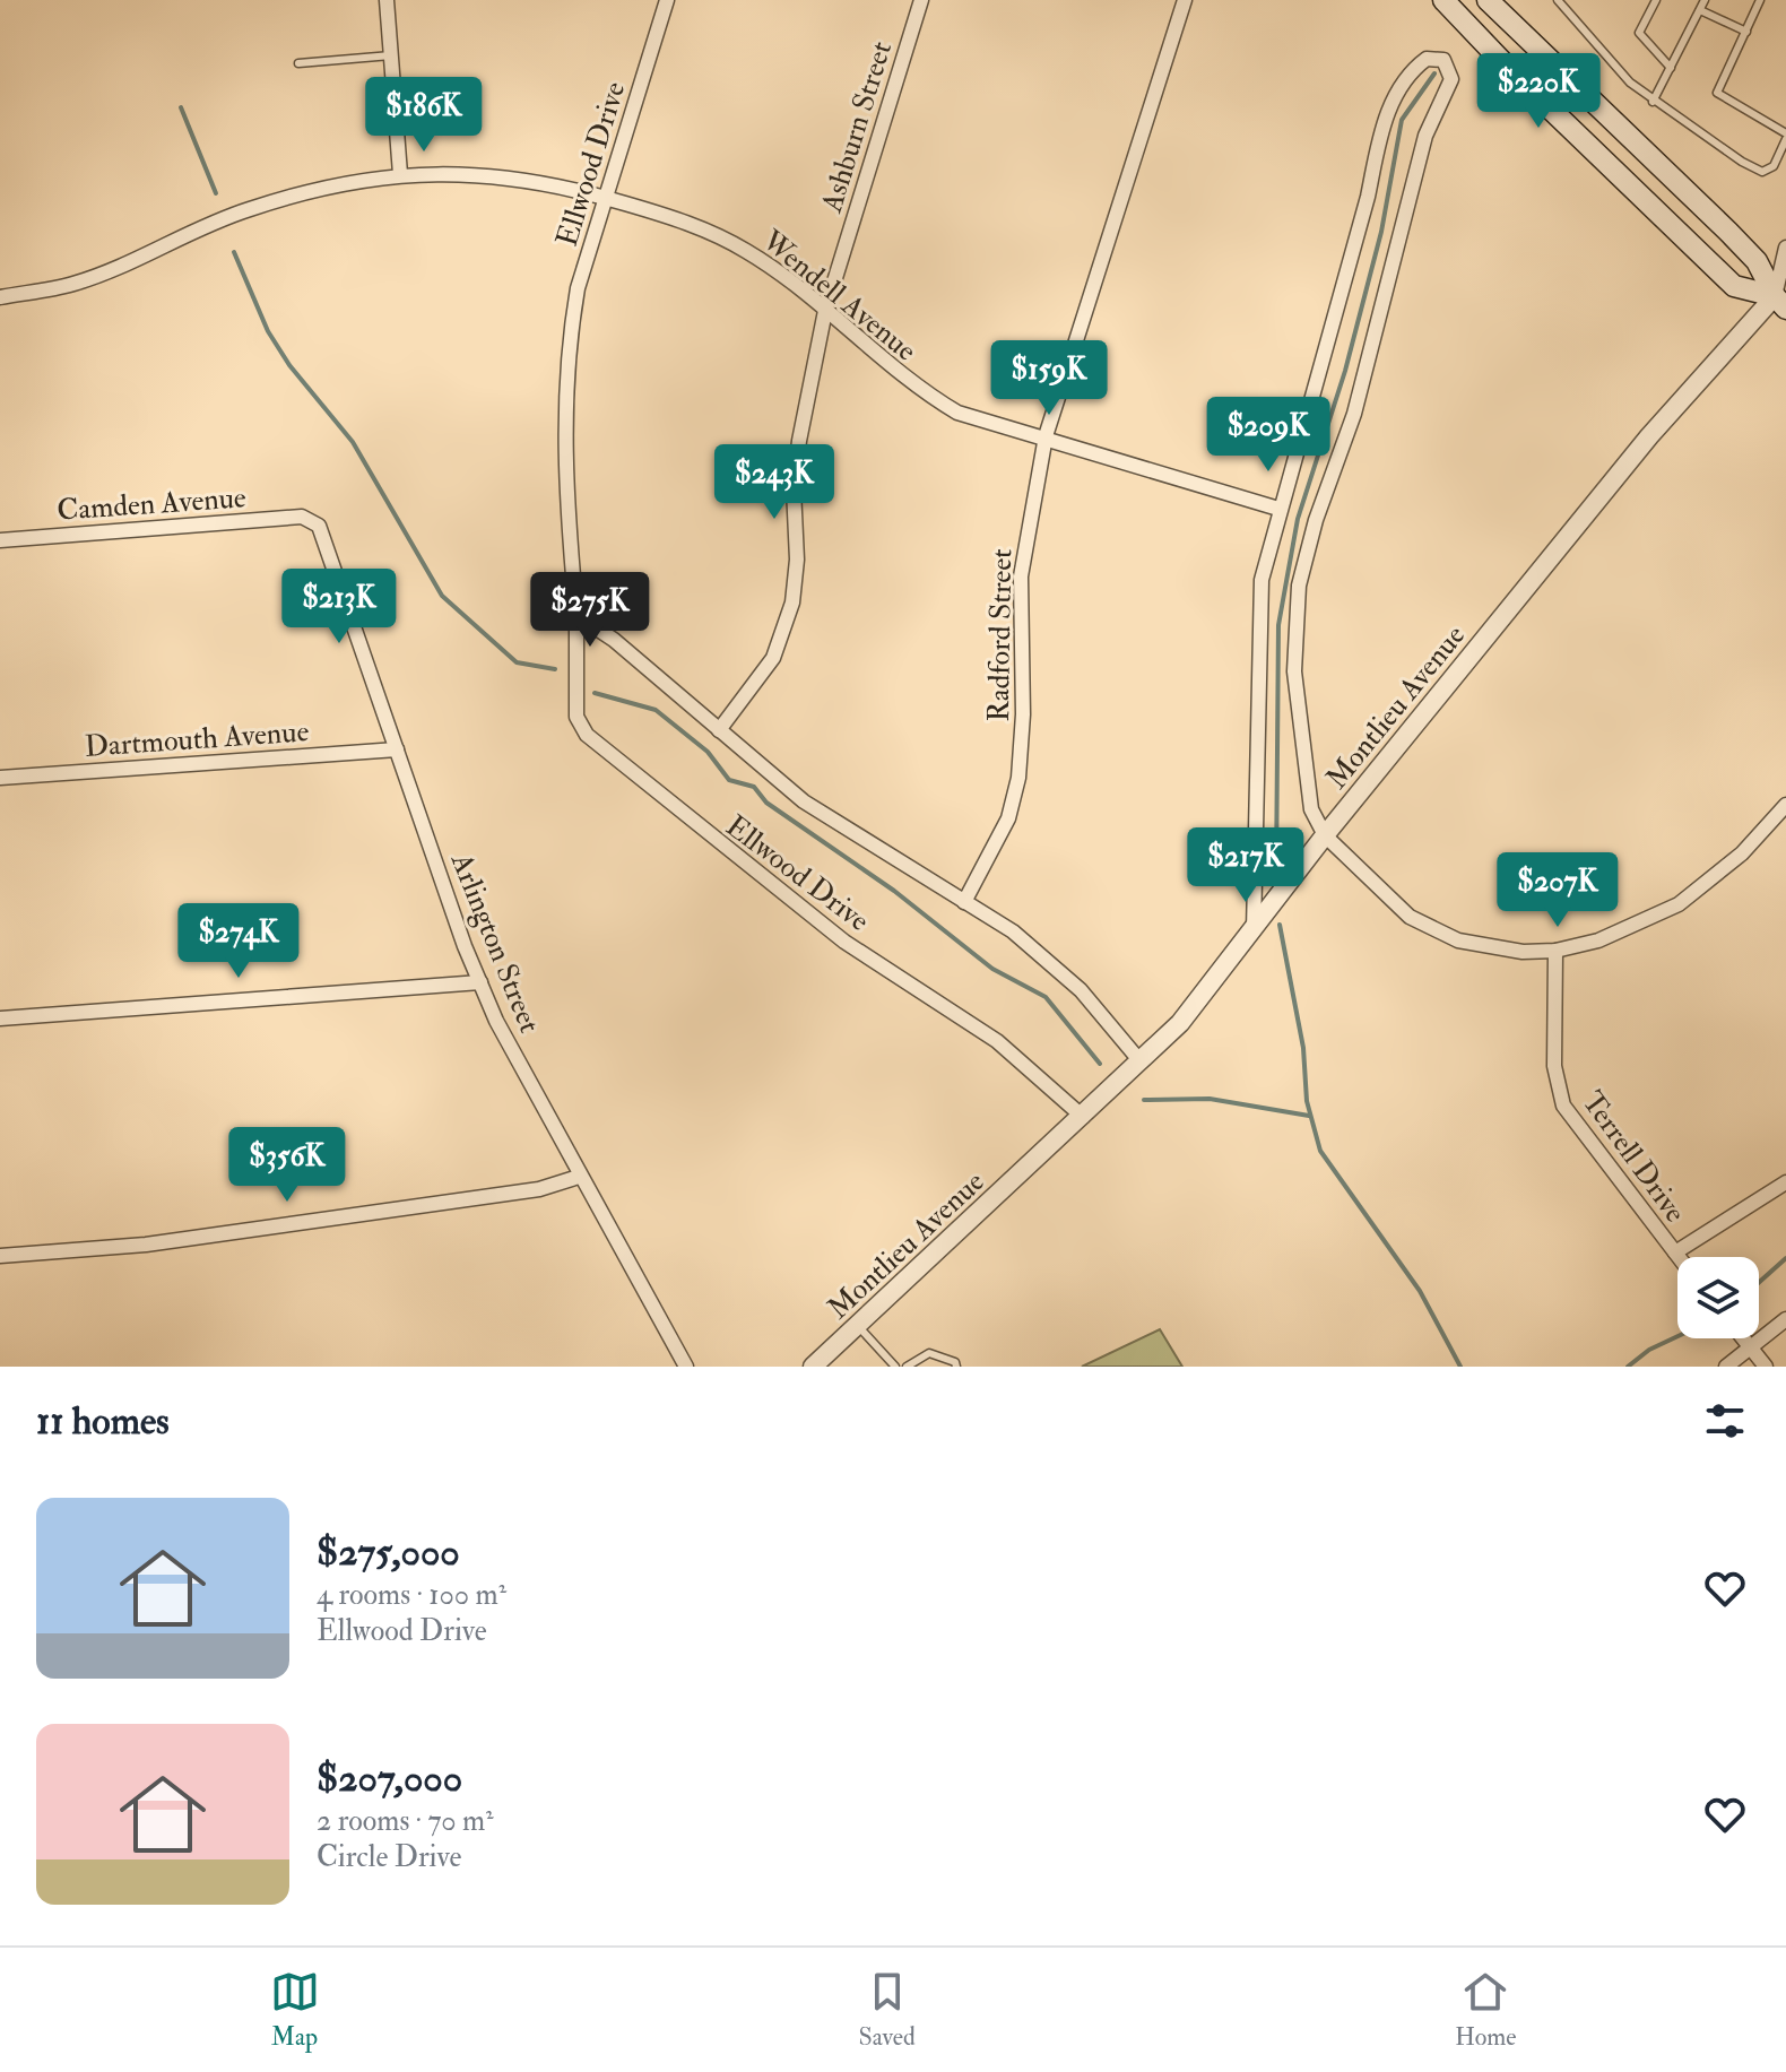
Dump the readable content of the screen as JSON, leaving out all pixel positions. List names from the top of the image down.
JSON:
{
  "streets": {
    "street": [
      "Ashburn Street",
      "Ellwood Drive",
      "Wendell Avenue",
      "Camden Avenue",
      "Radford Street",
      "Montlieu Avenue",
      "Dartmouth Avenue",
      "Arlington Street",
      "Terrell Drive"
    ]
  },
  "crossings": [
    ["Ashburn Street", "Ellwood Drive"],
    ["Ashburn Street", "Wendell Avenue"],
    ["Ellwood Drive", "Wendell Avenue"],
    ["Ellwood Drive", "Radford Street"],
    ["Ellwood Drive", "Montlieu Avenue"],
    ["Wendell Avenue", "Radford Street"],
    ["Camden Avenue", "Arlington Street"],
    ["Dartmouth Avenue", "Arlington Street"]
  ],
  "page": {
    "price": [
      "$220K",
      "$186K",
      "$159K",
      "$209K",
      "$243K",
      "$213K",
      "$275K",
      "$217K",
      "$207K",
      "$274K",
      "$356K"
    ],
    "heading": "11 homes",
    "list": [
      {
        "name": "$275,000",
        "note": "4 rooms · 100 m² · Ellwood Drive"
      },
      {
        "name": "$207,000",
        "note": "2 rooms · 70 m² · Circle Drive"
      }
    ],
    "tabs": ["Map", "Saved", "Home"]
  }
}
